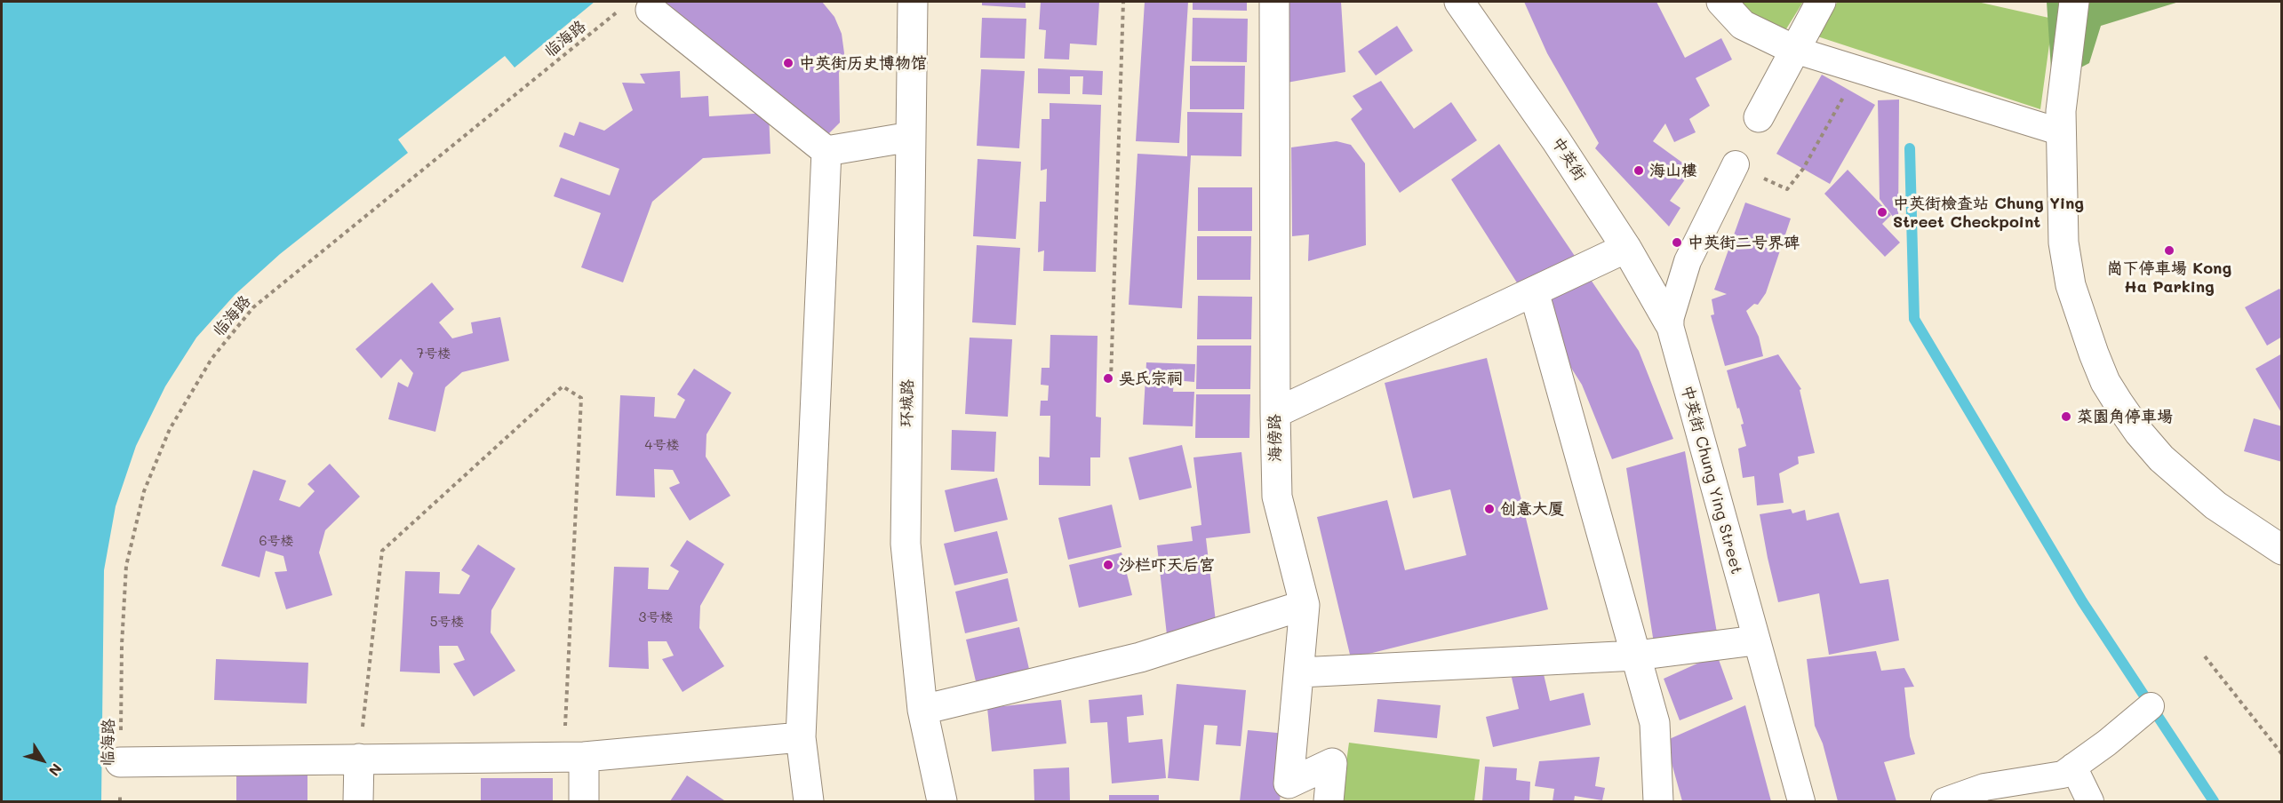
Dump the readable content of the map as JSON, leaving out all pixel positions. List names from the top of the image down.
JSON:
{
  "streets": {
    "street": [
      "中英街",
      "环城路",
      "海傍路",
      "中英街 Chung Ying Street"
    ],
    "path": ["临海路"]
  },
  "crossings": [
    ["中英街", "中英街 Chung Ying Street"]
  ],
  "places": [
    "中英街历史博物馆",
    "海山樓",
    "中英街檢查站 Chung Ying Street Checkpoint",
    "中英街二号界碑",
    "崗下停車場 Kong Ha Parking",
    "吴氏宗祠",
    "菜園角停車場",
    "创意大厦",
    "沙栏吓天后宫"
  ],
  "house_numbers": [
    "7号楼",
    "4号楼",
    "6号楼",
    "3号楼",
    "5号楼"
  ],
  "north": "bottom right"
}
